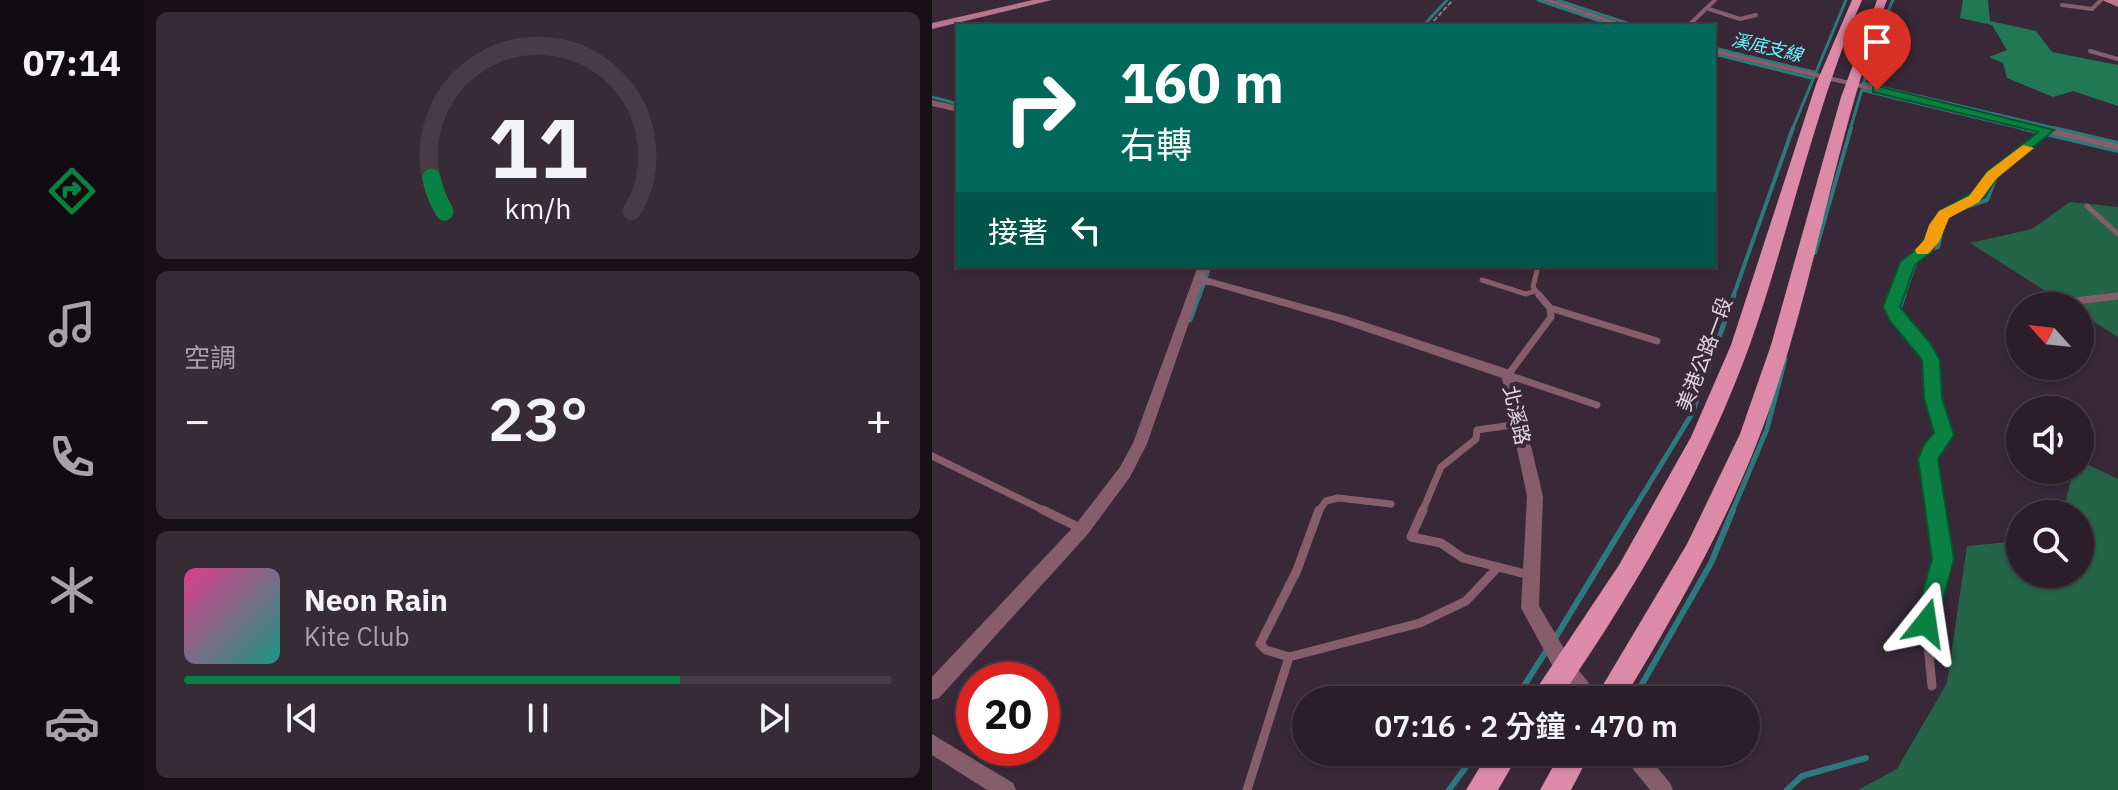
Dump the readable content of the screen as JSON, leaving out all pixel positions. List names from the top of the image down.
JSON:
{
  "streets": {
    "main road": ["美港公路一段"],
    "street": ["北溪路"]
  },
  "crossings": [
    ["美港公路一段", "北溪路"]
  ],
  "water": ["溪底支線"],
  "north": "top left",
  "page": {
    "tabs": "07:14",
    "turn": ["160 m", "右轉"],
    "then": "接著",
    "tile": "空調",
    "heat": ["−", "23°", "+"],
    "song": ["Neon Rain", "Kite Club"],
    "limit": "20",
    "trip": "07:16 · 2 分鐘 · 470 m",
    "gauge": ["11", "km/h"]
  }
}
